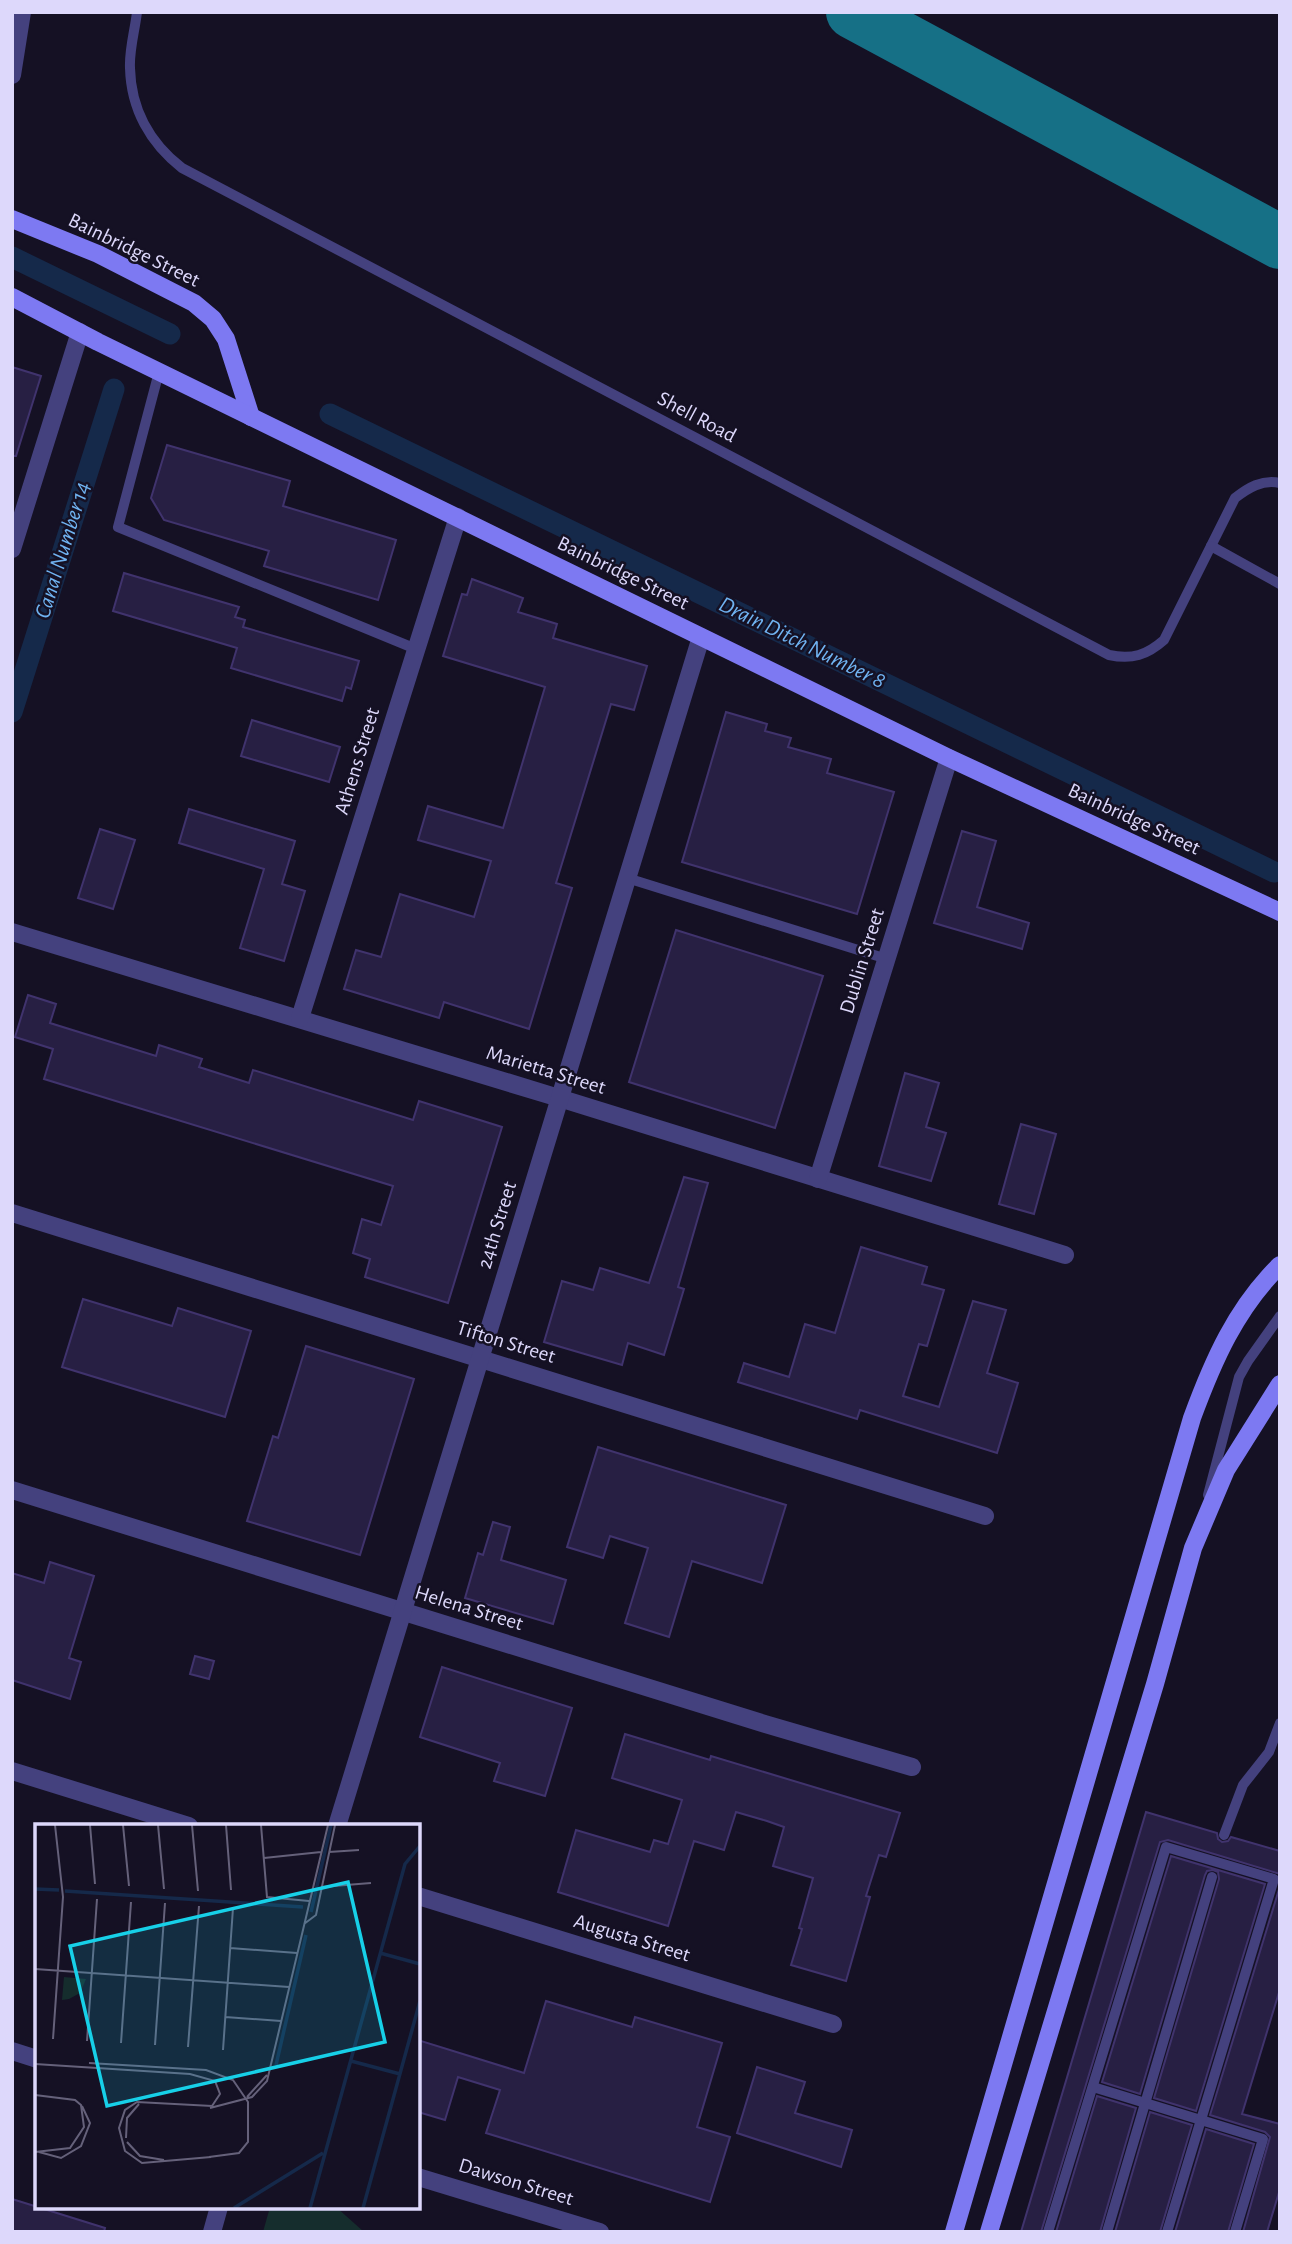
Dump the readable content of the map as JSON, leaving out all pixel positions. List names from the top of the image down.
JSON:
{
  "streets": {
    "main road": ["Bainbridge Street"],
    "street": [
      "Athens Street",
      "Dublin Street",
      "Marietta Street",
      "24th Street",
      "Tifton Street",
      "Helena Street",
      "Augusta Street",
      "Dawson Street"
    ],
    "lane": ["Shell Road"]
  },
  "crossings": [
    ["Bainbridge Street", "Athens Street"],
    ["Bainbridge Street", "Dublin Street"],
    ["Bainbridge Street", "24th Street"],
    ["Athens Street", "Marietta Street"],
    ["Dublin Street", "Marietta Street"],
    ["Marietta Street", "24th Street"],
    ["24th Street", "Tifton Street"],
    ["24th Street", "Helena Street"]
  ],
  "water": ["Canal Number 14", "Drain Ditch Number 8"]
}
